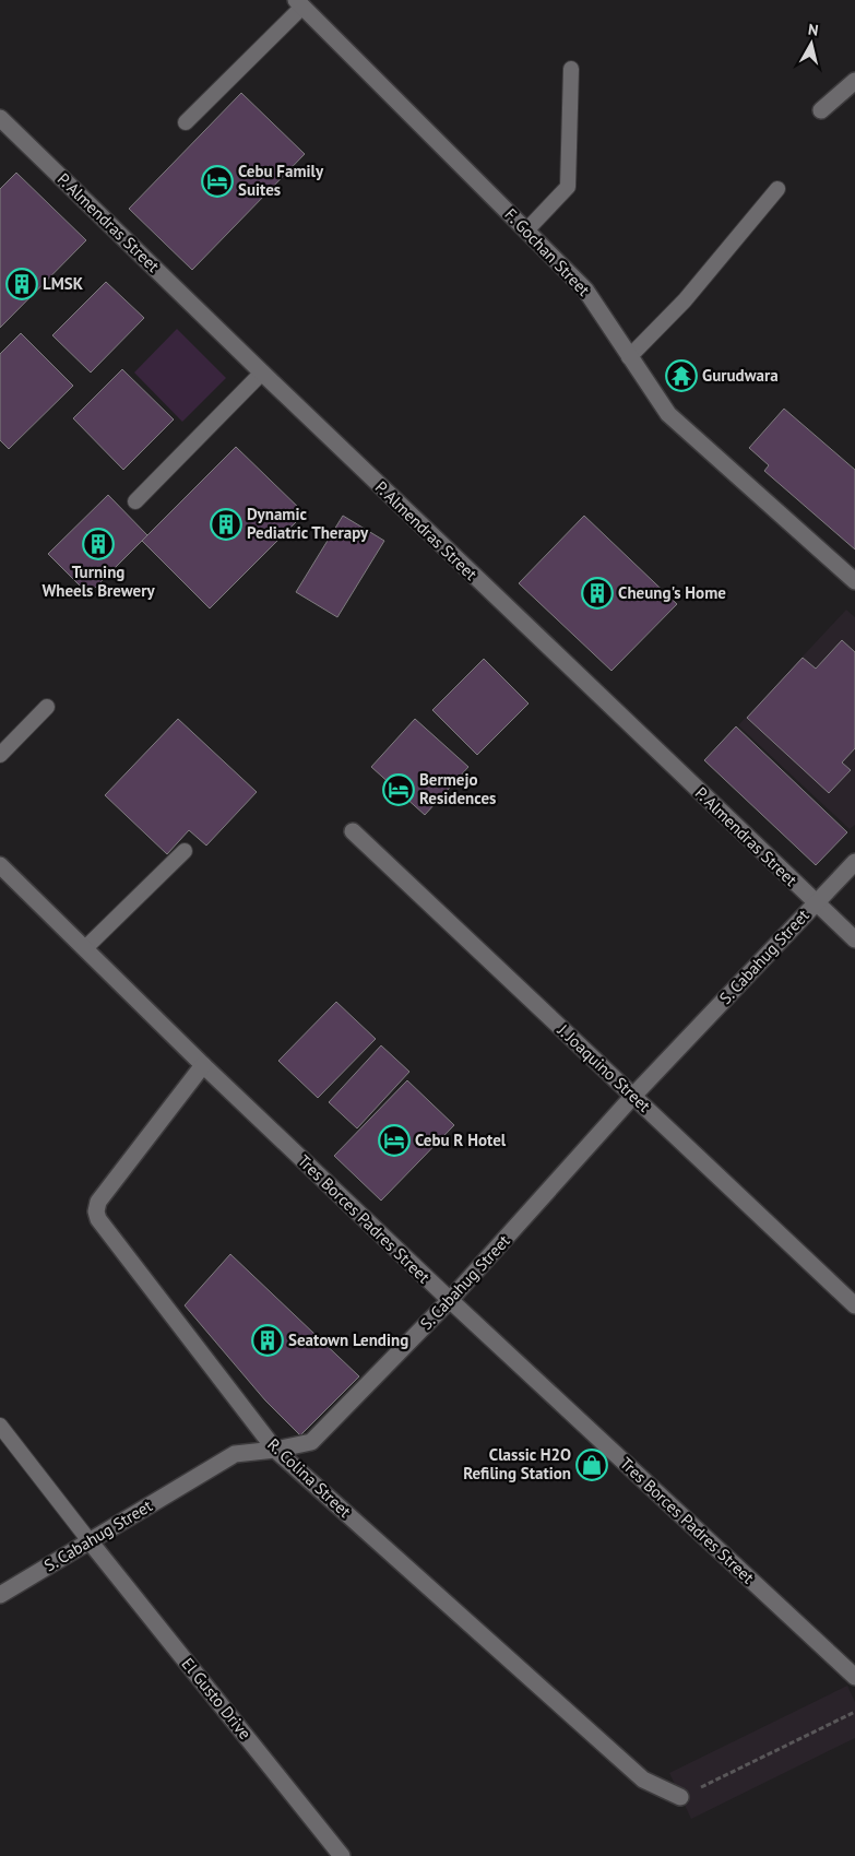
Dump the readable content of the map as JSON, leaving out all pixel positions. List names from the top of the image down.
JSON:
{
  "streets": {
    "street": [
      "P. Almendras Street",
      "F. Gochan Street",
      "S. Cabahug Street",
      "J. Joaquino Street",
      "Tres Borces Padres Street",
      "R. Colina Street",
      "El Gusto Drive"
    ]
  },
  "crossings": [
    ["P. Almendras Street", "S. Cabahug Street"],
    ["S. Cabahug Street", "J. Joaquino Street"],
    ["S. Cabahug Street", "Tres Borces Padres Street"],
    ["S. Cabahug Street", "R. Colina Street"],
    ["S. Cabahug Street", "El Gusto Drive"],
    ["Tres Borces Padres Street", "R. Colina Street"]
  ],
  "places": {
    "hotel": ["Cebu Family Suites", "Bermejo Residences", "Cebu R Hotel"],
    "building": [
      "LMSK",
      "Dynamic Pediatric Therapy",
      "Turning Wheels Brewery",
      "Cheung's Home",
      "Seatown Lending"
    ],
    "temple": ["Gurudwara"],
    "shop": ["Classic H2O Refiling Station"]
  },
  "north": "top"
}
